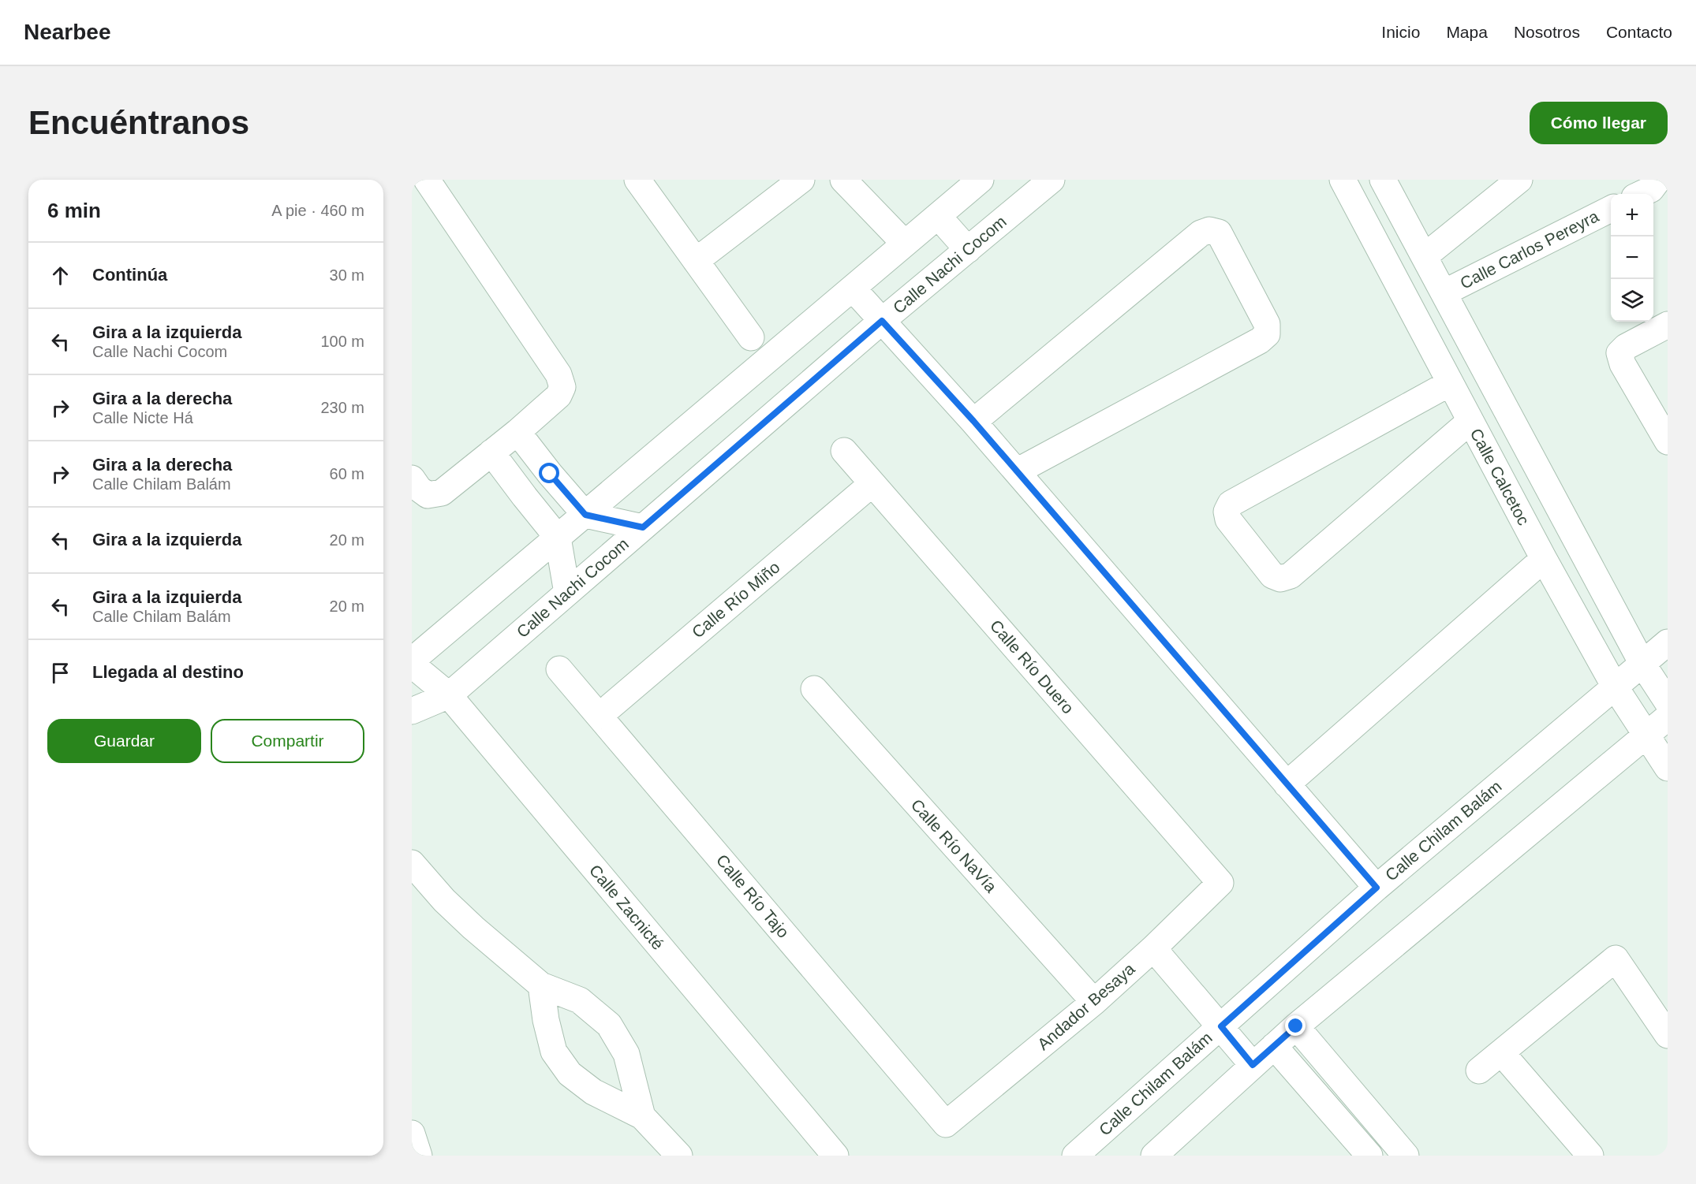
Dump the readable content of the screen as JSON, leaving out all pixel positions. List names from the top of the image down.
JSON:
{
  "streets": {
    "street": [
      "Calle Carlos Pereyra",
      "Calle Nachi Cocom",
      "Calle Calcetoc",
      "Calle Río Miño",
      "Calle Río Duero",
      "Calle Chilam Balám",
      "Calle Río NaVía",
      "Calle Río Tajo",
      "Calle Zacnicté",
      "Andador Besaya"
    ]
  },
  "crossings": [
    ["Calle Nachi Cocom", "Calle Zacnicté"],
    ["Calle Calcetoc", "Calle Chilam Balám"],
    ["Calle Río Miño", "Calle Río Duero"],
    ["Calle Río Miño", "Calle Río Tajo"],
    ["Calle Río Duero", "Andador Besaya"],
    ["Calle Río NaVía", "Andador Besaya"],
    ["Calle Río Tajo", "Andador Besaya"]
  ],
  "page": {
    "header": "Nearbee",
    "nav": [
      "Inicio",
      "Mapa",
      "Nosotros",
      "Contacto"
    ],
    "buttons": [
      "Cómo llegar",
      ["Guardar", "Compartir"]
    ],
    "title": "Encuéntranos",
    "heading": ["6 min", "A pie · 460 m"],
    "map_buttons": ["+", "−"],
    "list": [
      ["Continúa", "30 m"],
      ["Gira a la izquierda", "Calle Nachi Cocom", "100 m"],
      ["Gira a la derecha", "Calle Nicte Há", "230 m"],
      ["Gira a la derecha", "Calle Chilam Balám", "60 m"],
      ["Gira a la izquierda", "20 m"],
      ["Gira a la izquierda", "Calle Chilam Balám", "20 m"],
      "Llegada al destino"
    ]
  }
}
